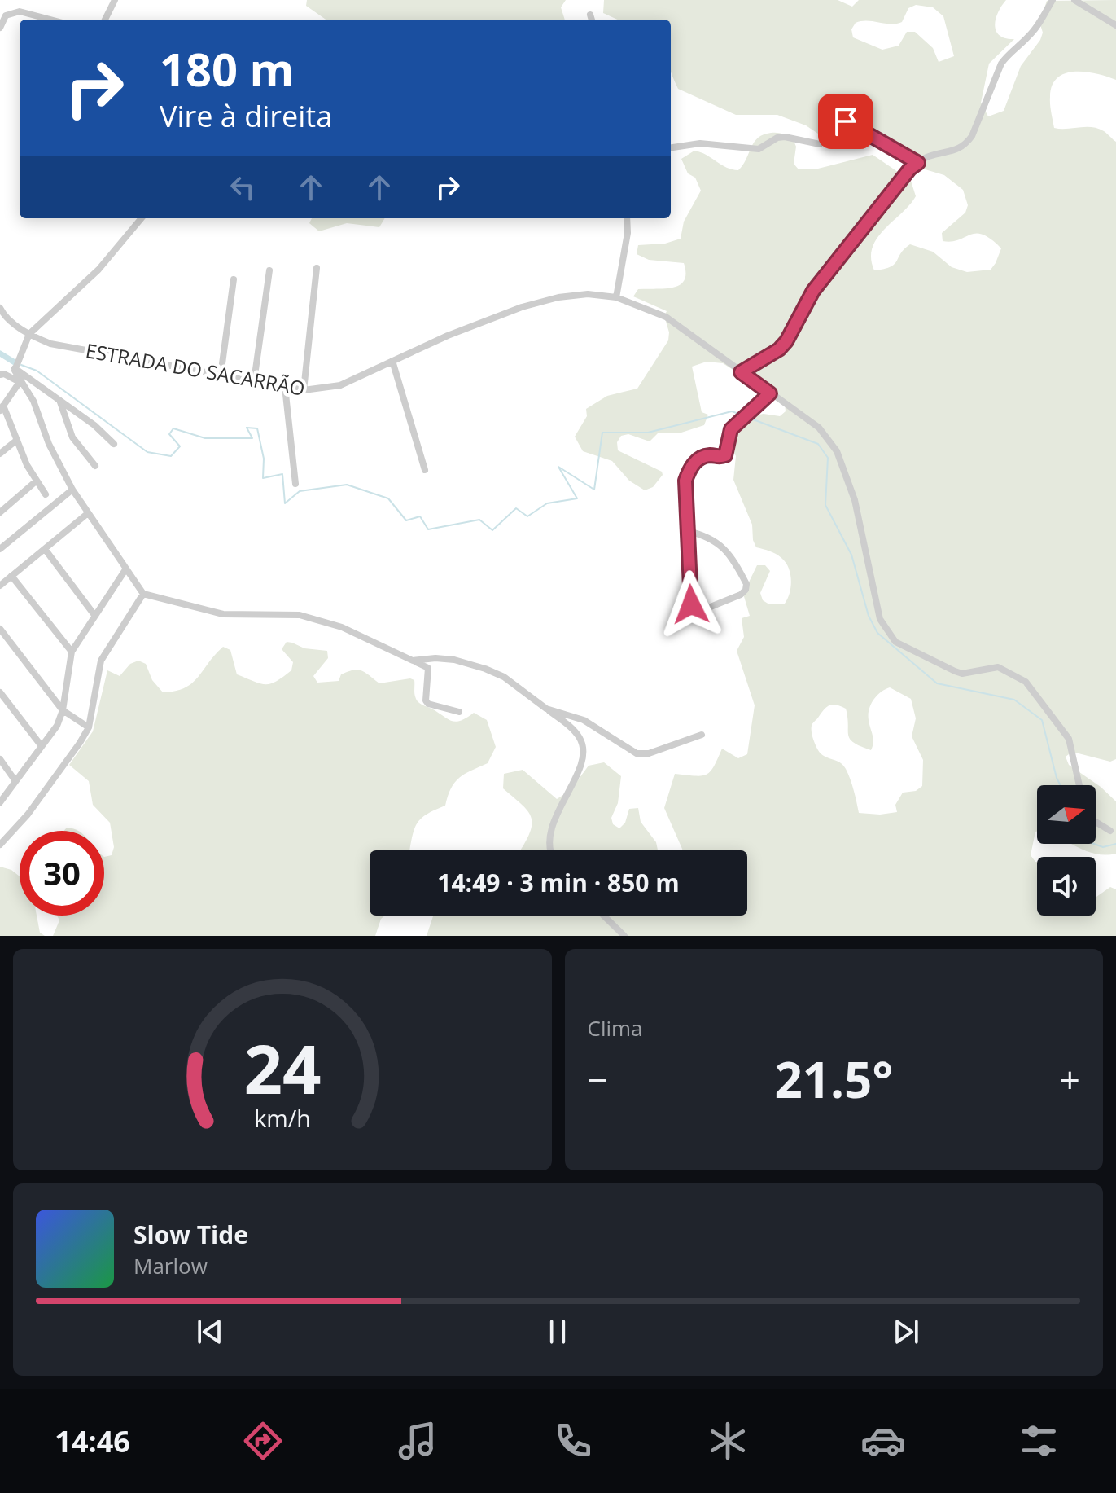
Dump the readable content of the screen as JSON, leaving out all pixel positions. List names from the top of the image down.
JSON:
{
  "streets": {
    "street": ["ESTRADA DO SACARRÃO"]
  },
  "north": "right",
  "page": {
    "turn": ["180 m", "Vire à direita"],
    "limit": "30",
    "trip": "14:49 · 3 min · 850 m",
    "tile": "Clima",
    "heat": ["−", "21.5°", "+"],
    "song": ["Slow Tide", "Marlow"],
    "tabs": "14:46",
    "gauge": ["24", "km/h"]
  }
}
